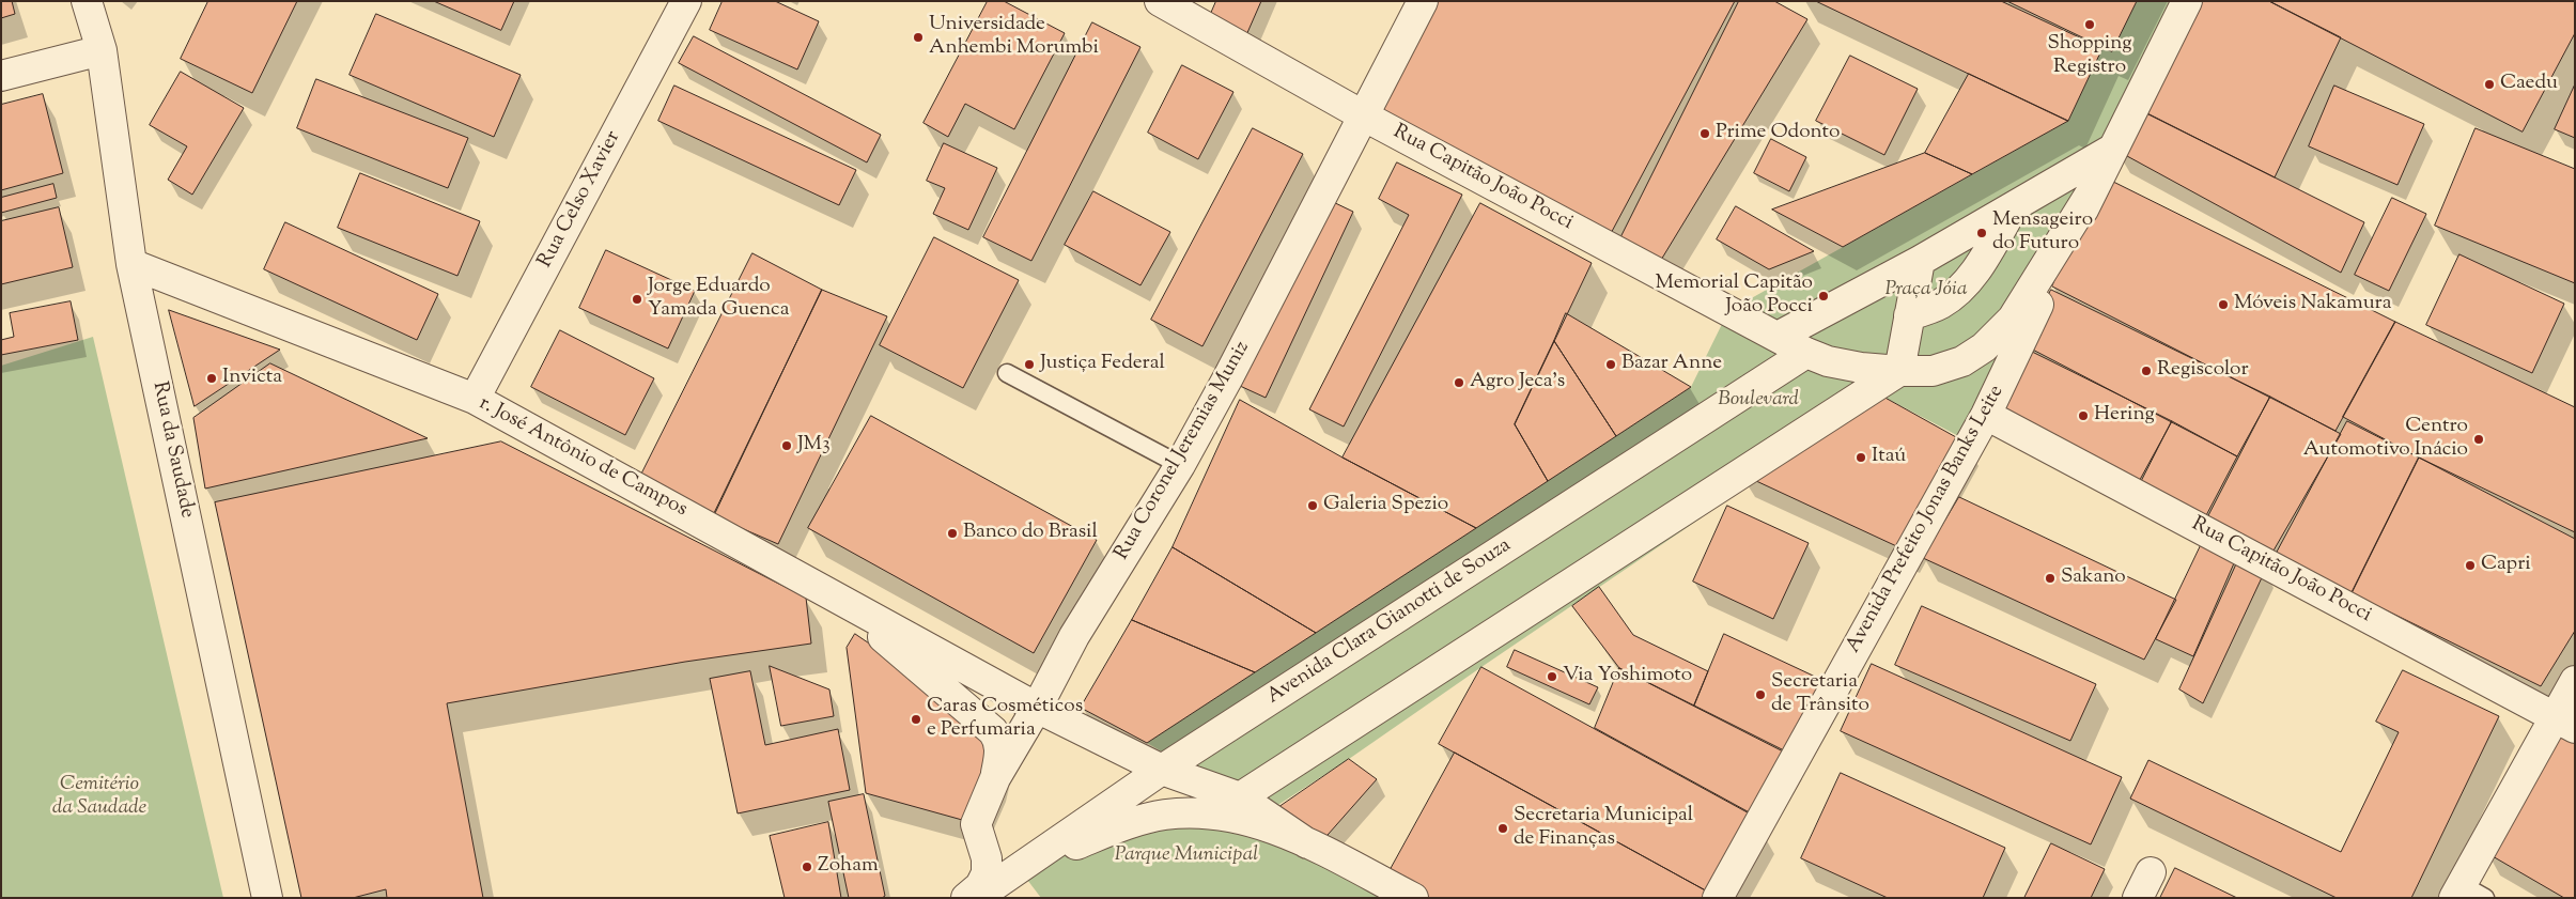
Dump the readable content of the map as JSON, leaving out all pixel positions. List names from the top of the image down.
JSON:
{
  "streets": {
    "street": [
      "Rua Capitão João Pocci",
      "Rua Celso Xavier",
      "Rua da Saudade",
      "Rua Coronel Jeremias Muniz",
      "r. José Antônio de Campos",
      "Avenida Prefeito Jonas Banks Leite",
      "Avenida Clara Gianotti de Souza"
    ]
  },
  "crossings": [
    ["Rua Capitão João Pocci", "Rua Coronel Jeremias Muniz"],
    ["Rua Capitão João Pocci", "Avenida Prefeito Jonas Banks Leite"],
    ["Rua Capitão João Pocci", "Avenida Clara Gianotti de Souza"],
    ["Rua Celso Xavier", "r. José Antônio de Campos"],
    ["Rua da Saudade", "r. José Antônio de Campos"],
    ["Rua Coronel Jeremias Muniz", "r. José Antônio de Campos"],
    ["r. José Antônio de Campos", "Avenida Clara Gianotti de Souza"],
    ["Avenida Prefeito Jonas Banks Leite", "Avenida Clara Gianotti de Souza"]
  ],
  "parks": [
    "Praça Jóia",
    "Boulevard",
    "Cemitério da Saudade",
    "Parque Municipal"
  ],
  "places": [
    "Shopping Registro",
    "Universidade Anhembi Morumbi",
    "Caedu",
    "Prime Odonto",
    "Mensageiro do Futuro",
    "Memorial Capitão João Pocci",
    "Jorge Eduardo Yamada Guenca",
    "Móveis Nakamura",
    "Justiça Federal",
    "Bazar Anne",
    "Regiscolor",
    "Invicta",
    "Agro Jeca's",
    "Hering",
    "Centro Automotivo Inácio",
    "JM3",
    "Itaú",
    "Galeria Spezio",
    "Banco do Brasil",
    "Capri",
    "Sakano",
    "Via Yoshimoto",
    "Secretaria de Trânsito",
    "Caras Cosméticos e Perfumaria",
    "Secretaria Municipal de Finanças",
    "Zoham"
  ]
}
